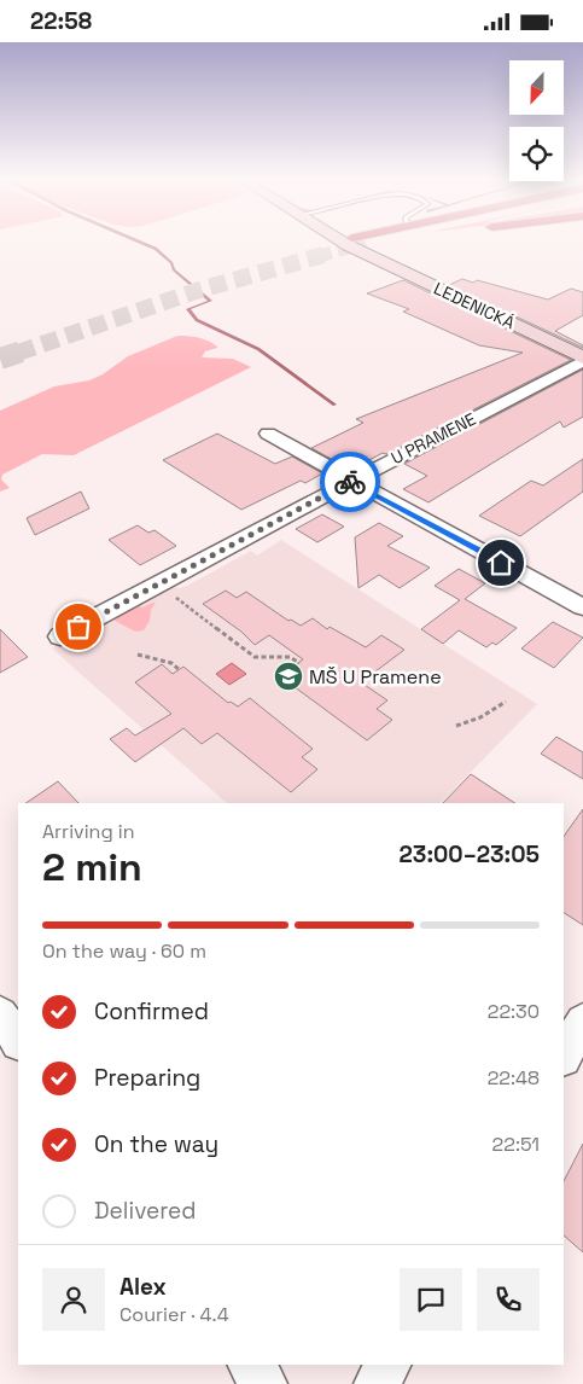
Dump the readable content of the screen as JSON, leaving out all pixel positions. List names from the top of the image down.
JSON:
{
  "streets": {
    "main road": ["LEDENICKÁ"],
    "street": ["U PRAMENE"]
  },
  "crossings": [
    ["LEDENICKÁ", "U PRAMENE"]
  ],
  "places": {
    "school or university": ["MŠ U Pramene"]
  },
  "north": "bottom",
  "page": {
    "status": "22:58",
    "heading": ["2 min", "Arriving in", "23:00–23:05"],
    "panel": ["Alex", "Courier · 4.4"],
    "bar": "On the way · 60 m",
    "list": [
      ["Confirmed", "22:30"],
      ["Preparing", "22:48"],
      ["On the way", "22:51"],
      "Delivered"
    ]
  }
}
